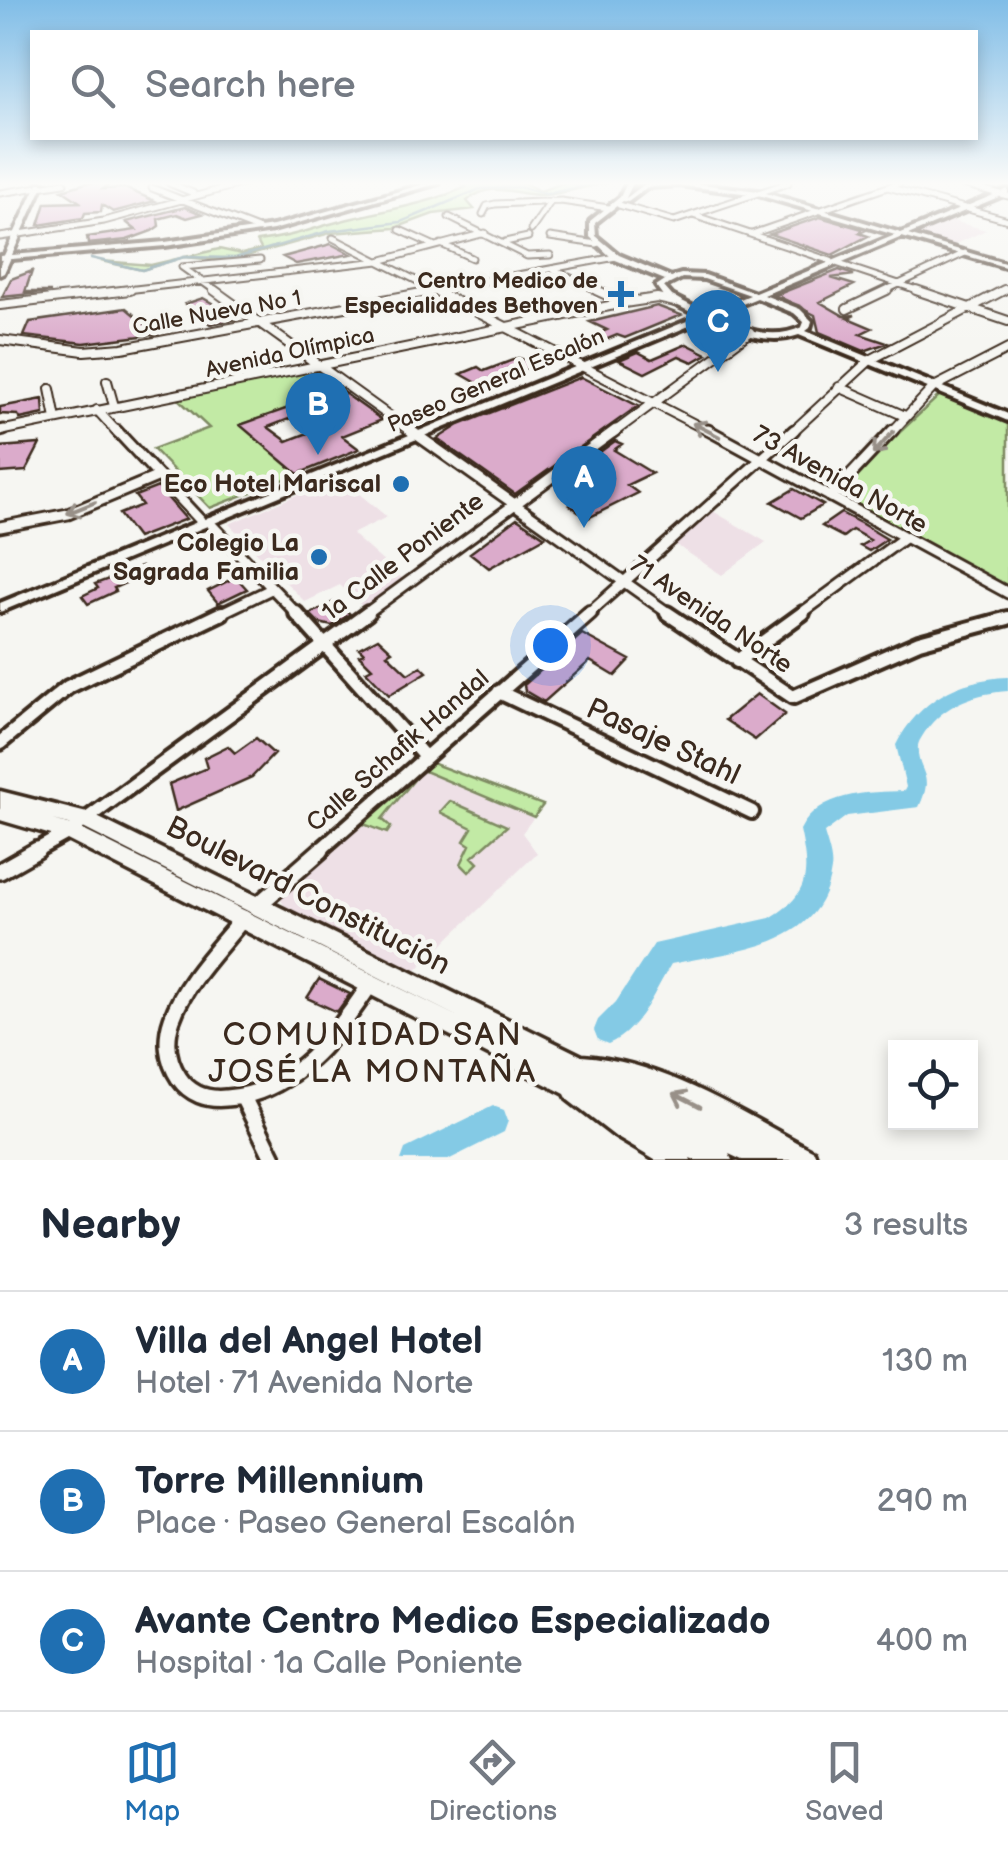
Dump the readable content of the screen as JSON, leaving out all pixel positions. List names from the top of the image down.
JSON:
{
  "streets": {
    "highway": ["Boulevard Constitución"],
    "main road": ["Paseo General Escalón"],
    "street": [
      "Calle Nueva No 1",
      "Avenida Olímpica",
      "73 Avenida Norte",
      "1a Calle Poniente",
      "71 Avenida Norte",
      "Pasaje Stahl",
      "Calle Schafik Handal"
    ]
  },
  "crossings": [
    ["Calle Nueva No 1", "73 Avenida Norte"],
    ["Calle Nueva No 1", "71 Avenida Norte"],
    ["Avenida Olímpica", "73 Avenida Norte"],
    ["Avenida Olímpica", "71 Avenida Norte"],
    ["Paseo General Escalón", "73 Avenida Norte"],
    ["Paseo General Escalón", "71 Avenida Norte"],
    ["73 Avenida Norte", "1a Calle Poniente"],
    ["73 Avenida Norte", "Calle Schafik Handal"],
    ["1a Calle Poniente", "71 Avenida Norte"],
    ["1a Calle Poniente", "Boulevard Constitución"],
    ["71 Avenida Norte", "Calle Schafik Handal"],
    ["Pasaje Stahl", "Calle Schafik Handal"],
    ["Calle Schafik Handal", "Boulevard Constitución"]
  ],
  "districts": ["COMUNIDAD SAN JOSÉ LA MONTAÑA"],
  "places": {
    "health": ["Centro Medico de Especialidades Bethoven"],
    "other": ["Eco Hotel Mariscal", "Colegio La Sagrada Familia"]
  },
  "page": {
    "search": "Search here",
    "pins": ["C", "B", "A"],
    "heading": ["Nearby", "3 results"],
    "list": [
      {
        "mark": "A",
        "name": "Villa del Angel Hotel",
        "note": "Hotel · 71 Avenida Norte",
        "value": "130 m"
      },
      {
        "mark": "B",
        "name": "Torre Millennium",
        "note": "Place · Paseo General Escalón",
        "value": "290 m"
      },
      {
        "mark": "C",
        "name": "Avante Centro Medico Especializado",
        "note": "Hospital · 1a Calle Poniente",
        "value": "400 m"
      }
    ],
    "nav": ["Map", "Directions", "Saved"]
  }
}
